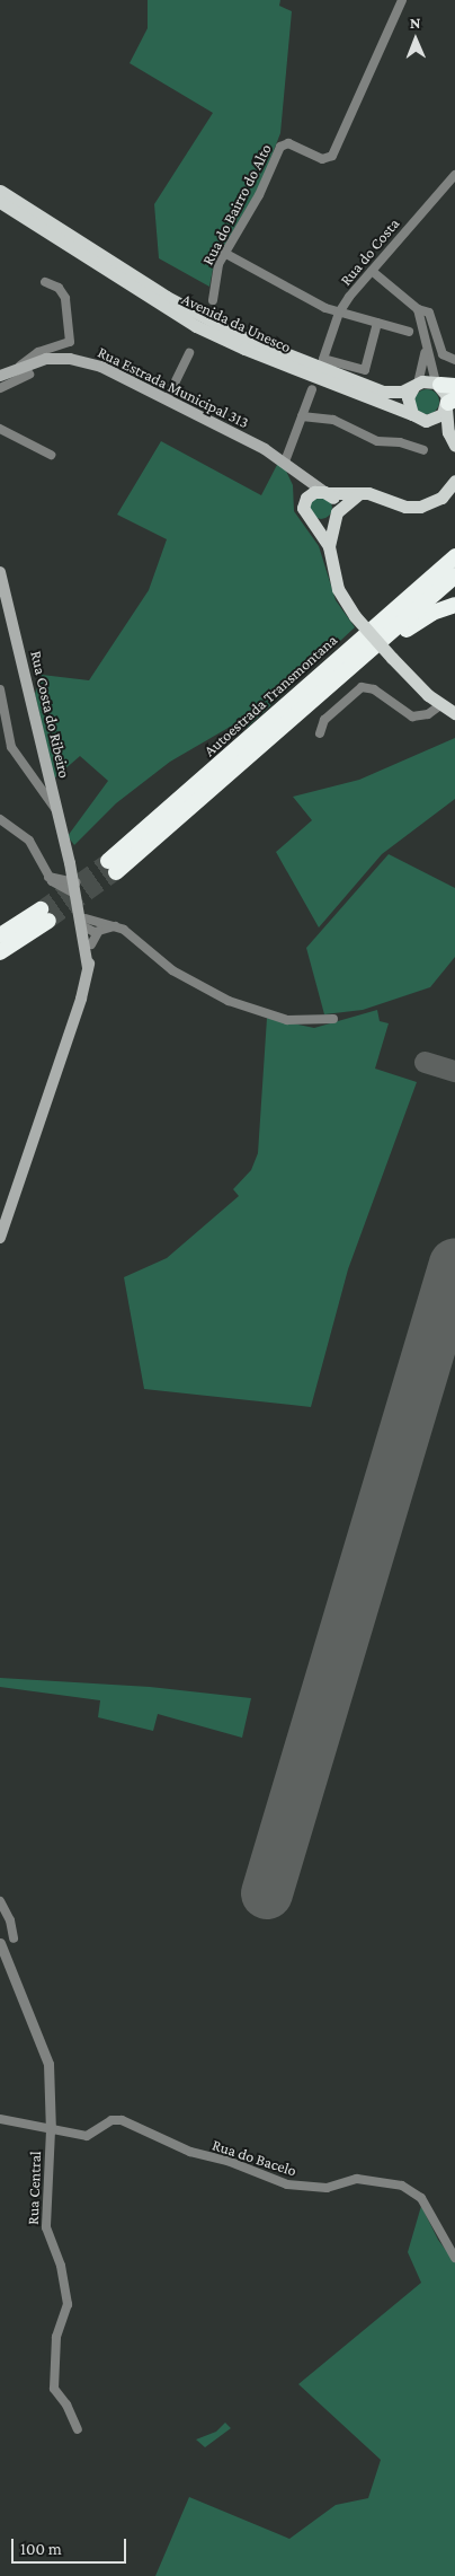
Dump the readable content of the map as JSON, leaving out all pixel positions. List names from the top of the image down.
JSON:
{
  "streets": {
    "highway": ["Autoestrada Transmontana"],
    "main road": ["Avenida da Unesco", "Rua Estrada Municipal 313", "Rua Costa do Ribeiro"],
    "street": [
      "Rua do Bairro do Alto",
      "Rua do Costa",
      "Rua do Bacelo",
      "Rua Central"
    ]
  },
  "crossings": [
    ["Rua do Bacelo", "Rua Central"]
  ],
  "scale_bar": "100 m",
  "north": "top"
}
